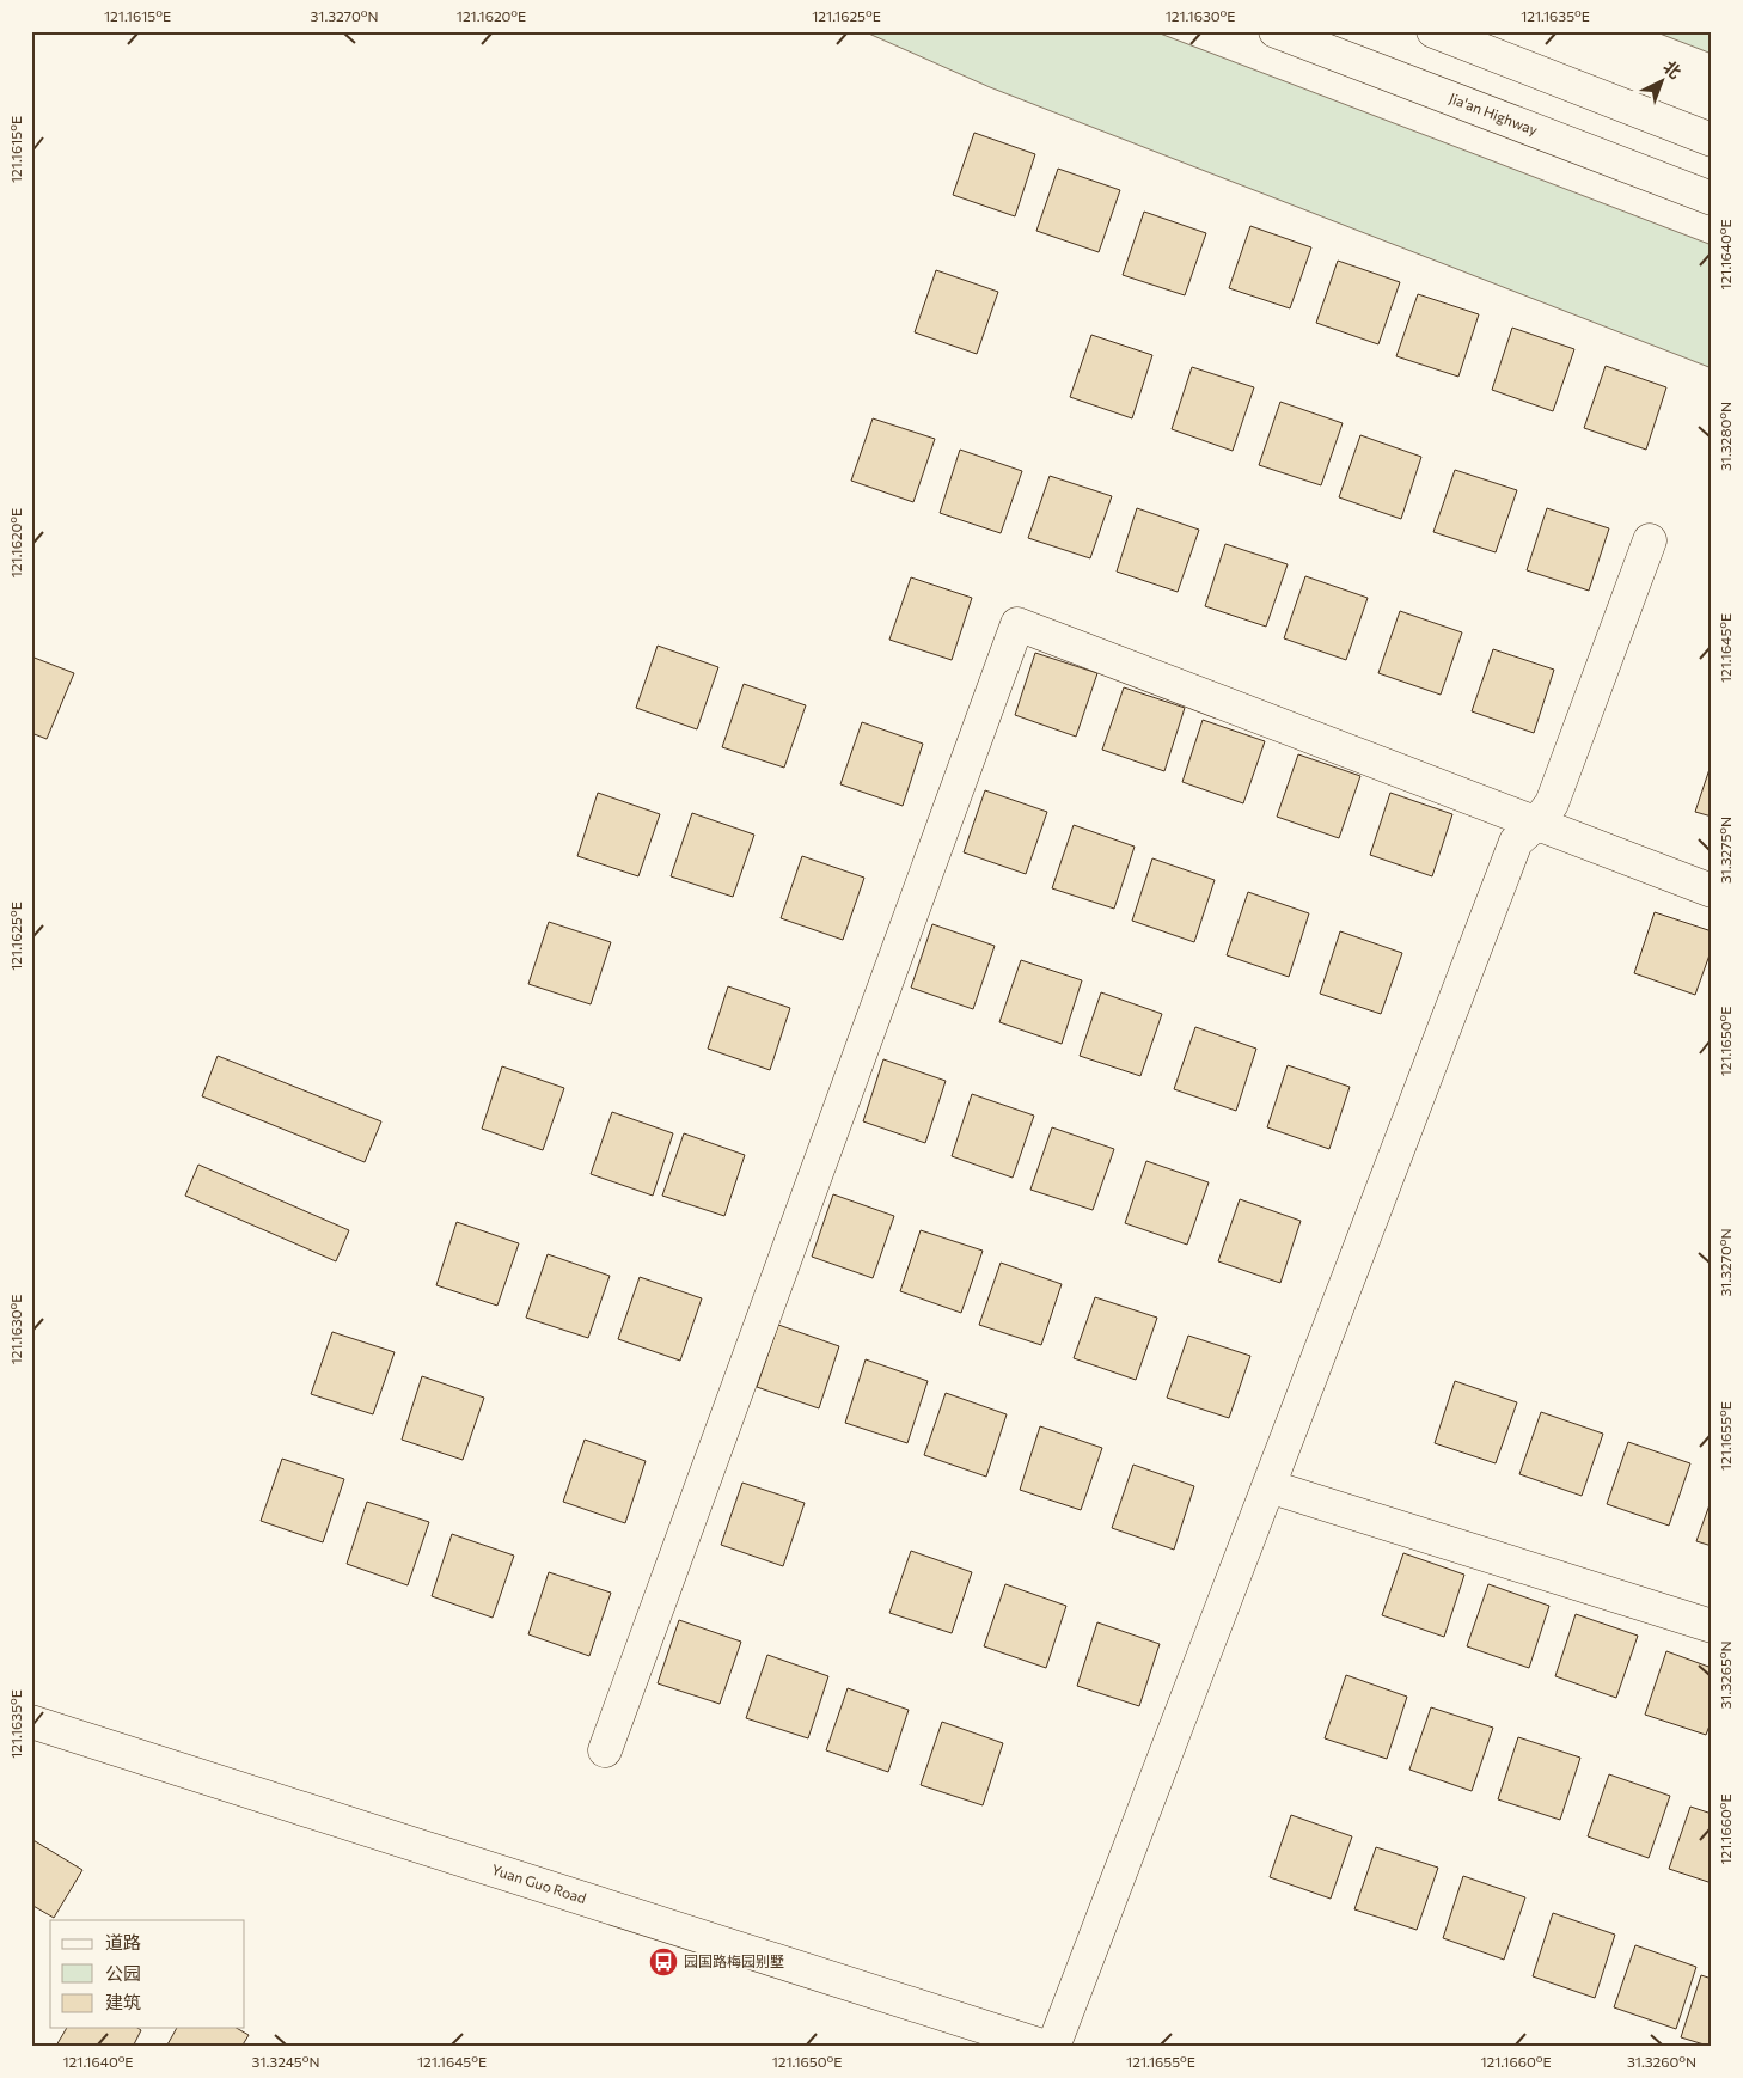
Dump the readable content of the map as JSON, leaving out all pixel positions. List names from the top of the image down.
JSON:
{
  "streets": {
    "street": ["Jia'an Highway", "Yuan Guo Road"]
  },
  "places": {
    "bus stop": ["园国路梅园别墅"]
  },
  "legend": ["道路", "公园", "建筑"],
  "north": "top right",
  "coordinates": [
    "121.1615°E",
    "31.3270°N",
    "121.1620°E",
    "121.1625°E",
    "121.1630°E",
    "121.1635°E",
    "121.1640°E",
    "31.3280°N",
    "121.1645°E",
    "31.3275°N",
    "121.1650°E",
    "121.1655°E",
    "31.3265°N",
    "121.1660°E",
    "31.3245°N",
    "31.3260°N"
  ]
}
